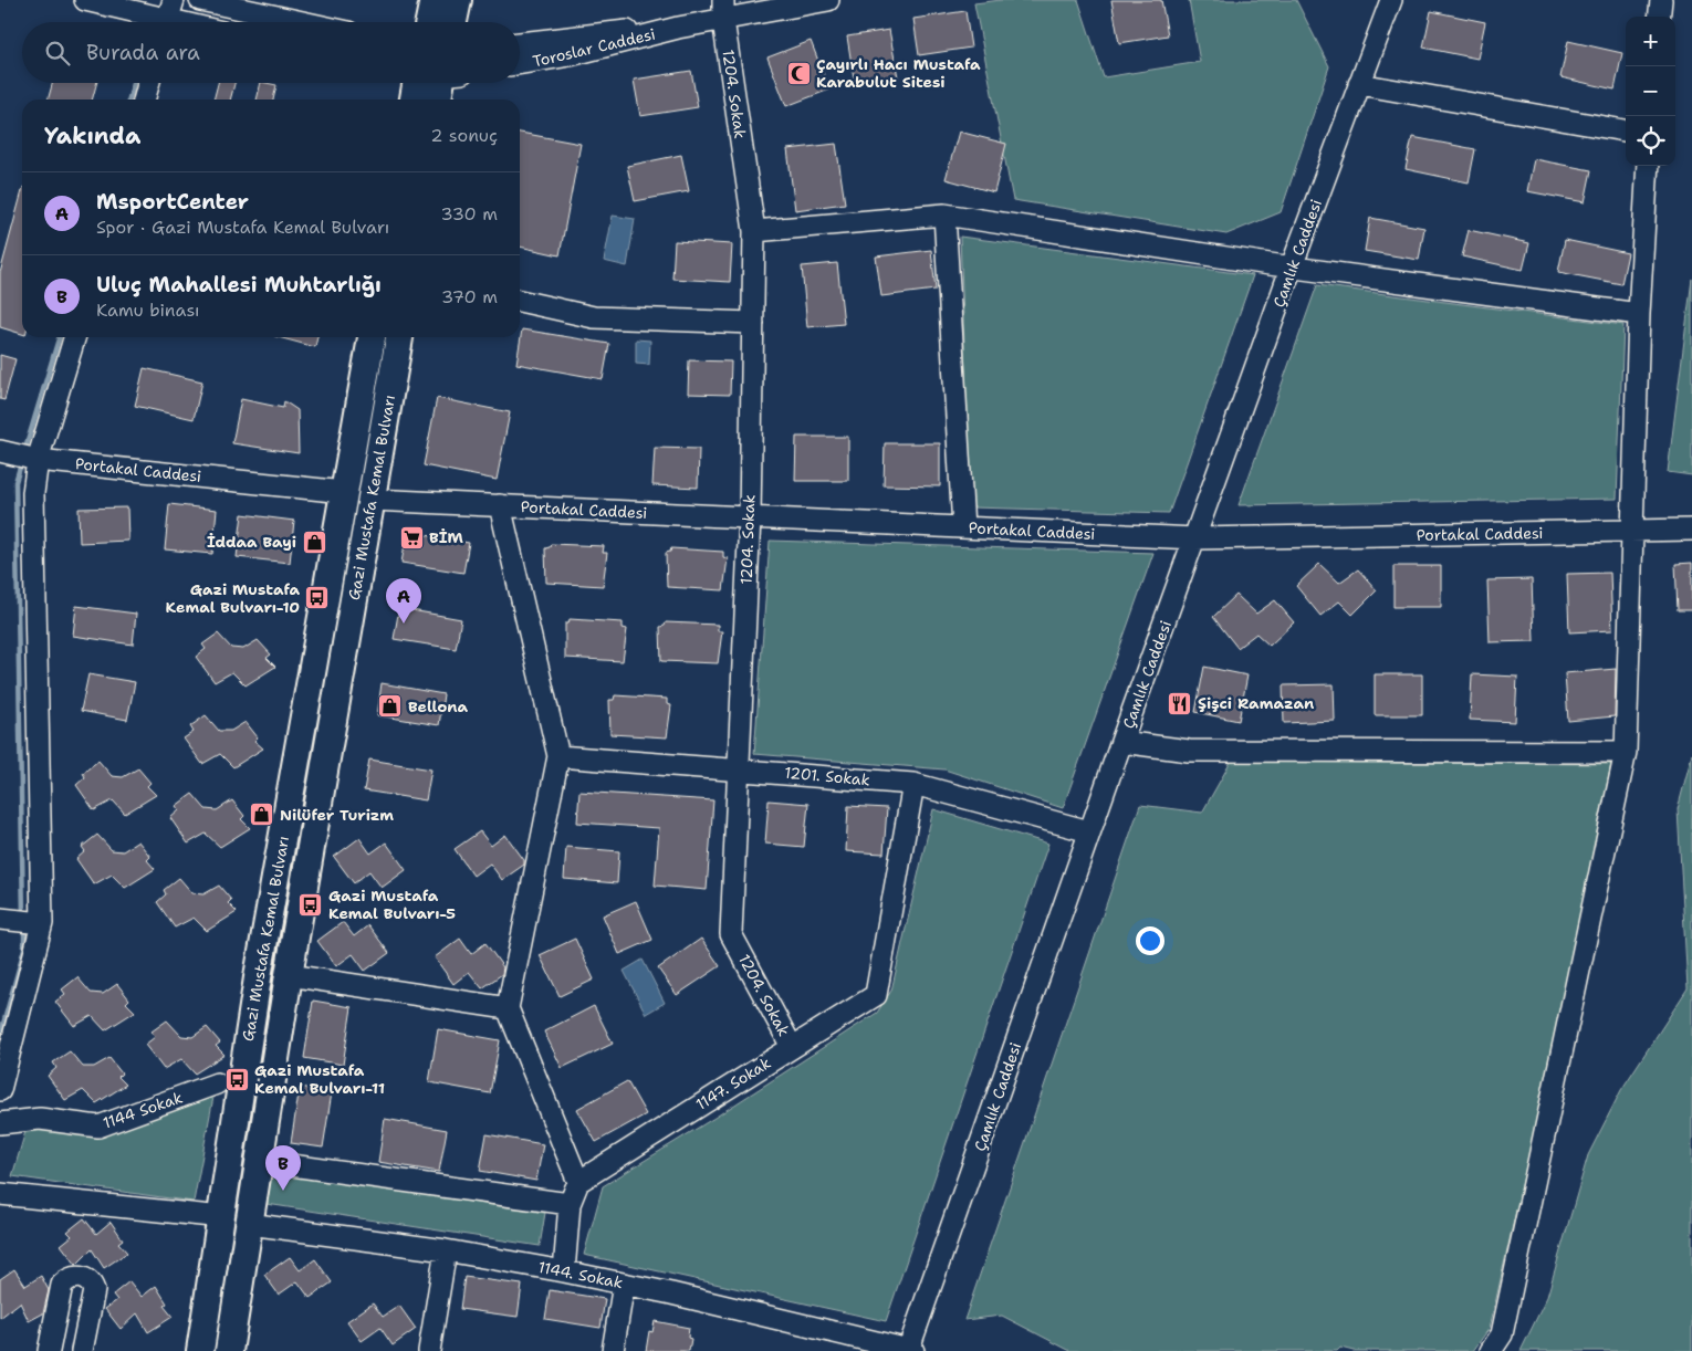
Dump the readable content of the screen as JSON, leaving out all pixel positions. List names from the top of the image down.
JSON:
{
  "streets": {
    "main road": ["Gazi Mustafa Kemal Bulvarı"],
    "street": [
      "Toroslar Caddesi",
      "1204. Sokak",
      "Çamlık Caddesi",
      "Portakal Caddesi",
      "1201. Sokak",
      "1147. Sokak",
      "1144 Sokak",
      "1144. Sokak"
    ]
  },
  "crossings": [
    ["Toroslar Caddesi", "1204. Sokak"],
    ["1204. Sokak", "Portakal Caddesi"],
    ["1204. Sokak", "1201. Sokak"],
    ["1204. Sokak", "1147. Sokak"],
    ["Çamlık Caddesi", "Portakal Caddesi"],
    ["Çamlık Caddesi", "1201. Sokak"],
    ["Çamlık Caddesi", "1144. Sokak"],
    ["Portakal Caddesi", "Gazi Mustafa Kemal Bulvarı"],
    ["Gazi Mustafa Kemal Bulvarı", "1144. Sokak"],
    ["1201. Sokak", "1147. Sokak"]
  ],
  "places": {
    "mosque": ["Çayırlı Hacı Mustafa Karabulut Sitesi"],
    "supermarket": ["BİM"],
    "shop": ["İddaa Bayi", "Bellona", "Nilüfer Turizm"],
    "bus stop": ["Gazi Mustafa Kemal Bulvarı-10", "Gazi Mustafa Kemal Bulvarı-5", "Gazi Mustafa Kemal Bulvarı-11"],
    "restaurant": ["Şişci Ramazan"]
  },
  "page": {
    "map_buttons": ["+", "−"],
    "search": "Burada ara",
    "heading": ["Yakında", "2 sonuç"],
    "list": [
      {
        "mark": "A",
        "name": "MsportCenter",
        "note": "Spor · Gazi Mustafa Kemal Bulvarı",
        "value": "330 m"
      },
      {
        "mark": "B",
        "name": "Uluç Mahallesi Muhtarlığı",
        "note": "Kamu binası",
        "value": "370 m"
      }
    ],
    "pins": ["A", "B"]
  }
}
